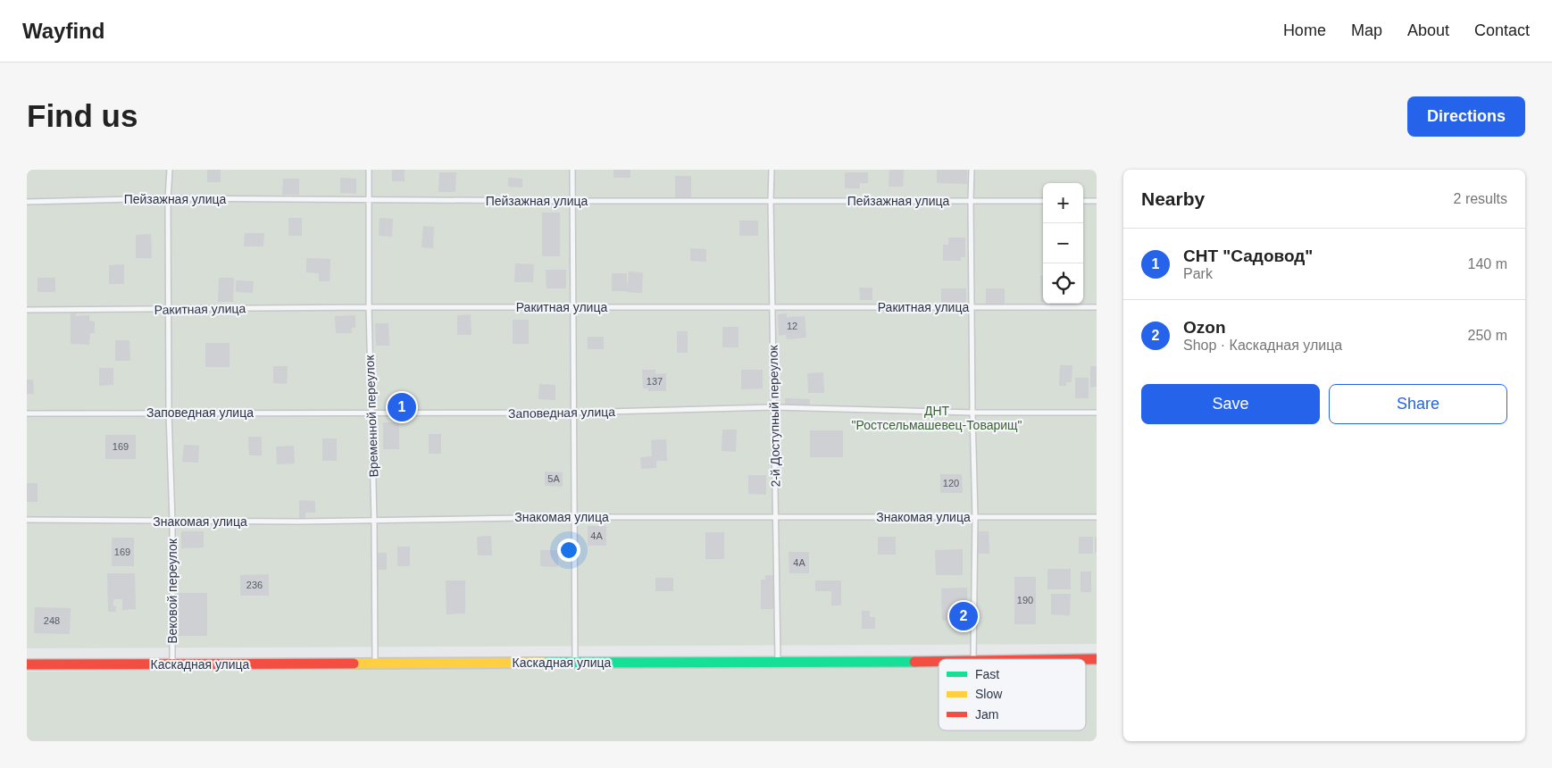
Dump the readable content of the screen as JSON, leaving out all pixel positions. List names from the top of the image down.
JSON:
{
  "streets": {
    "street": ["Каскадная улица"],
    "lane": [
      "Пейзажная улица",
      "Ракитная улица",
      "Заповедная улица",
      "Временной переулок",
      "2-й Доступный переулок",
      "Знакомая улица",
      "Вековой переулок"
    ]
  },
  "crossings": [
    ["Пейзажная улица", "Временной переулок"],
    ["Пейзажная улица", "2-й Доступный переулок"],
    ["Пейзажная улица", "Вековой переулок"],
    ["Ракитная улица", "Временной переулок"],
    ["Ракитная улица", "2-й Доступный переулок"],
    ["Ракитная улица", "Вековой переулок"],
    ["Заповедная улица", "Временной переулок"],
    ["Заповедная улица", "2-й Доступный переулок"],
    ["Заповедная улица", "Вековой переулок"],
    ["Временной переулок", "Знакомая улица"],
    ["Временной переулок", "Каскадная улица"],
    ["2-й Доступный переулок", "Знакомая улица"],
    ["2-й Доступный переулок", "Каскадная улица"],
    ["Знакомая улица", "Вековой переулок"],
    ["Вековой переулок", "Каскадная улица"]
  ],
  "parks": ["ДНТ \"Ростсельмашевец-Товарищ\""],
  "house_numbers": [
    "12",
    "137",
    "169",
    "5А",
    "120",
    "4А",
    "169",
    "4А",
    "236",
    "190",
    "248"
  ],
  "legend": ["Fast", "Slow", "Jam"],
  "page": {
    "header": "Wayfind",
    "nav": [
      "Home",
      "Map",
      "About",
      "Contact"
    ],
    "buttons": [
      "Directions",
      ["Save", "Share"]
    ],
    "title": "Find us",
    "heading": ["Nearby", "2 results"],
    "map_buttons": ["+", "−"],
    "list": [
      {
        "mark": "1",
        "name": "СНТ \"Садовод\"",
        "note": "Park",
        "value": "140 m"
      },
      {
        "mark": "2",
        "name": "Ozon",
        "note": "Shop · Каскадная улица",
        "value": "250 m"
      }
    ],
    "pins": ["1", "2"]
  }
}
